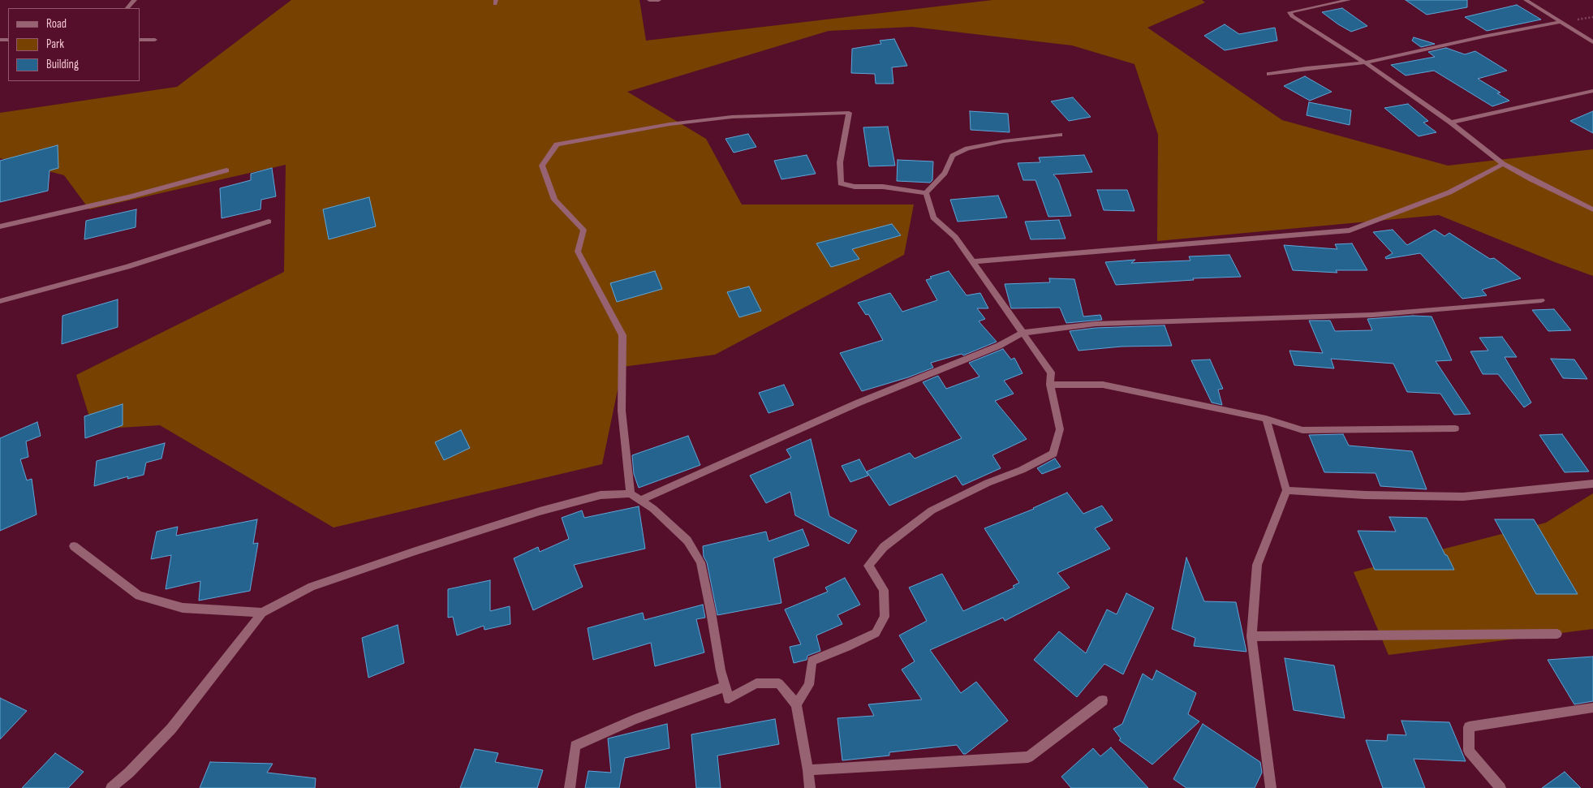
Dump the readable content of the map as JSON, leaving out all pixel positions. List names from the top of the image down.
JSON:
{
  "legend": ["Road", "Park", "Building"]
}
